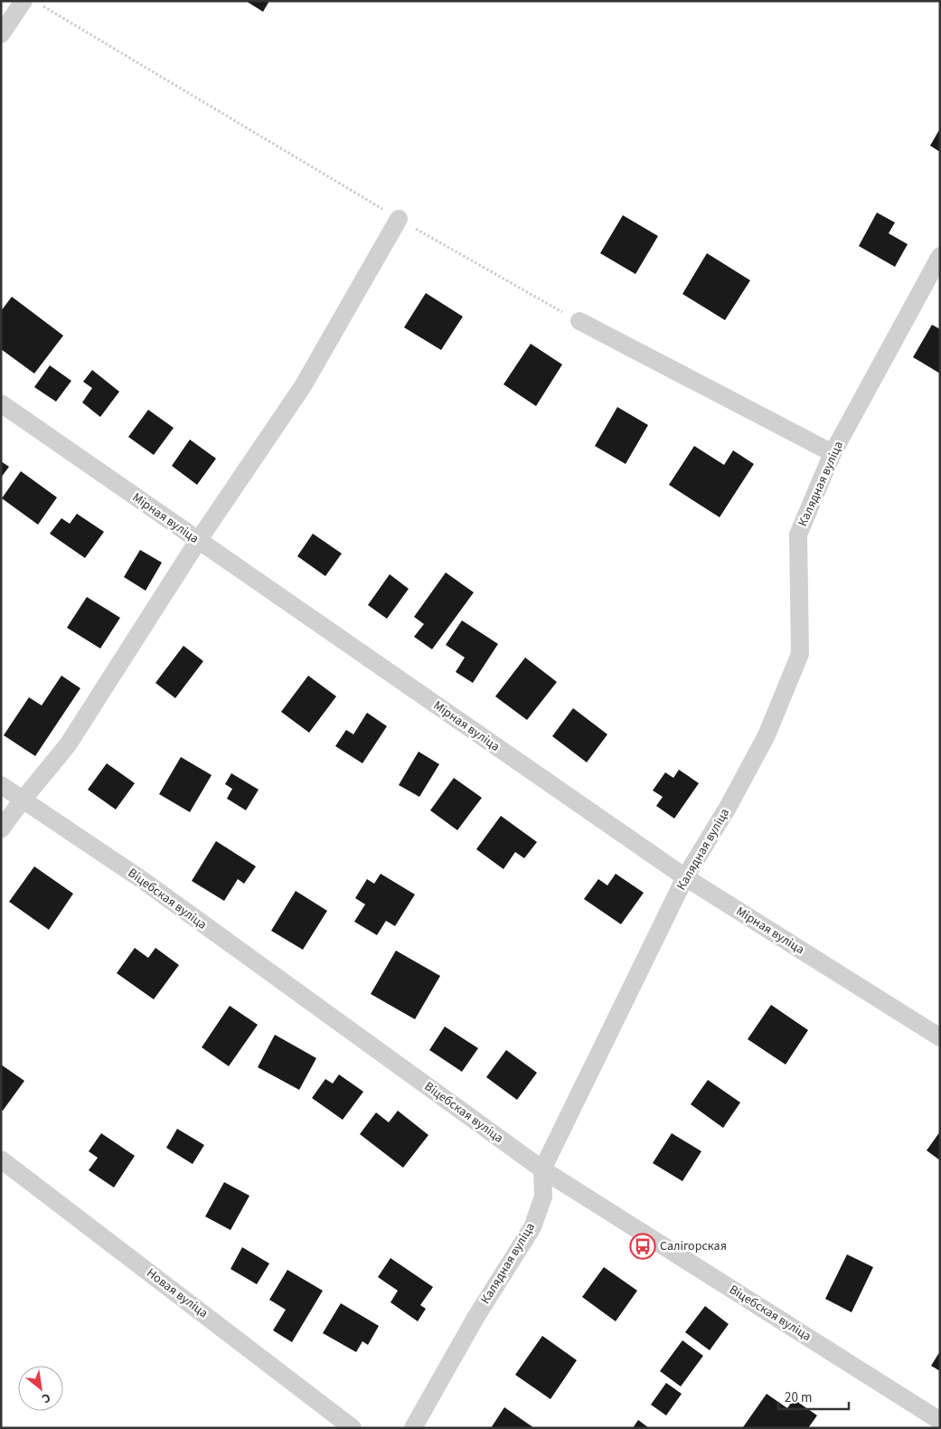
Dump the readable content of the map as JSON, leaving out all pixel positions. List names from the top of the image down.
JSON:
{
  "streets": {
    "street": [
      "Калядная вуліца",
      "Мірная вуліца",
      "Віцебская вуліца",
      "Новая вуліца"
    ]
  },
  "crossings": [
    ["Калядная вуліца", "Мірная вуліца"],
    ["Калядная вуліца", "Віцебская вуліца"]
  ],
  "places": {
    "bus stop": ["Салігорская"]
  },
  "scale_bar": "20 m",
  "north": "bottom right"
}
